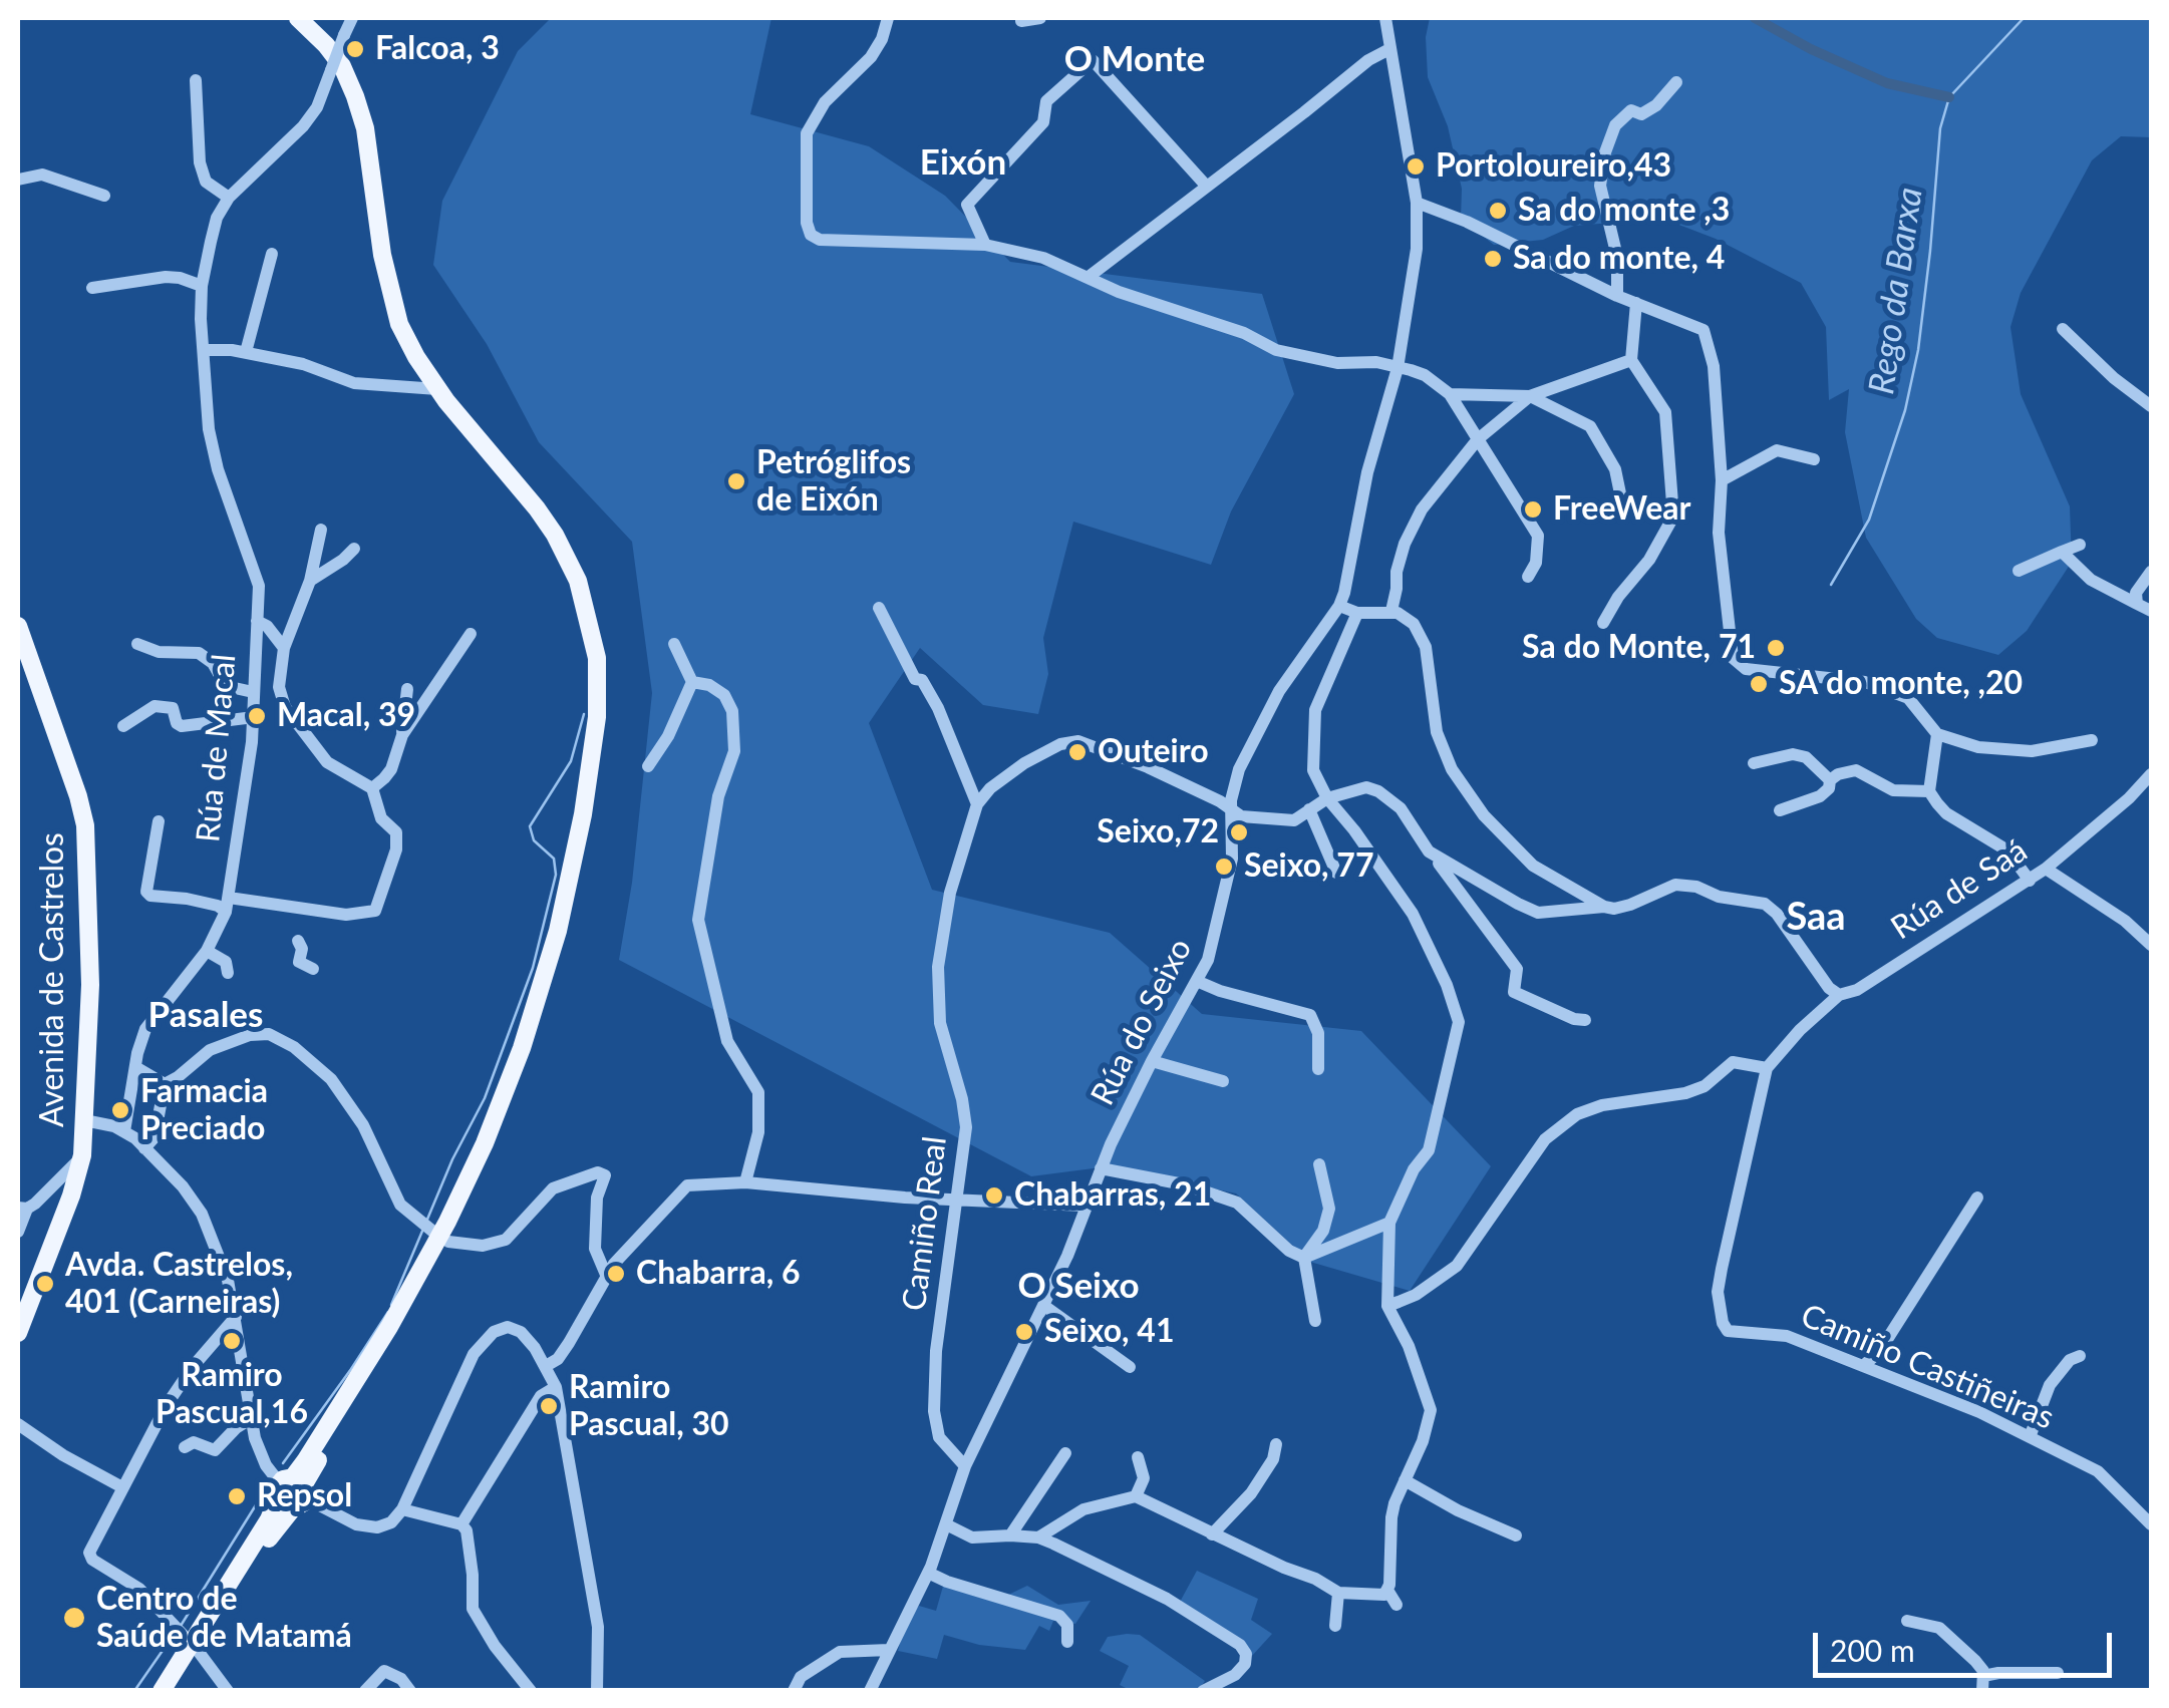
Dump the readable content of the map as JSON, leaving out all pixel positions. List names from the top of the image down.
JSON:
{
  "streets": {
    "main road": ["Avenida de Castrelos"],
    "street": [
      "Rúa de Macal",
      "Rúa de Saá",
      "Rúa do Seixo",
      "Camiño Real",
      "Camiño Castiñeiras"
    ]
  },
  "crossings": [
    ["Rúa de Saá", "Camiño Castiñeiras"],
    ["Rúa do Seixo", "Camiño Real"]
  ],
  "districts": [
    "O Monte",
    "Eixón",
    "Saa",
    "Pasales",
    "O Seixo"
  ],
  "water": ["Rego da Barxa"],
  "places": [
    "Falcoa, 3",
    "Portoloureiro,43",
    "Sa do monte ,3",
    "Sa do monte, 4",
    "Petróglifos de Eixón",
    "FreeWear",
    "Sa do Monte, 71",
    "SA do monte, ,20",
    "Macal, 39",
    "Outeiro",
    "Seixo,72",
    "Seixo, 77",
    "Farmacia Preciado",
    "Chabarras, 21",
    "Chabarra, 6",
    "Avda. Castrelos, 401 (Carneiras)",
    "Seixo, 41",
    "Ramiro Pascual,16",
    "Ramiro Pascual, 30",
    "Repsol",
    "Centro de Saúde de Matamá"
  ],
  "scale_bar": "200 m"
}
